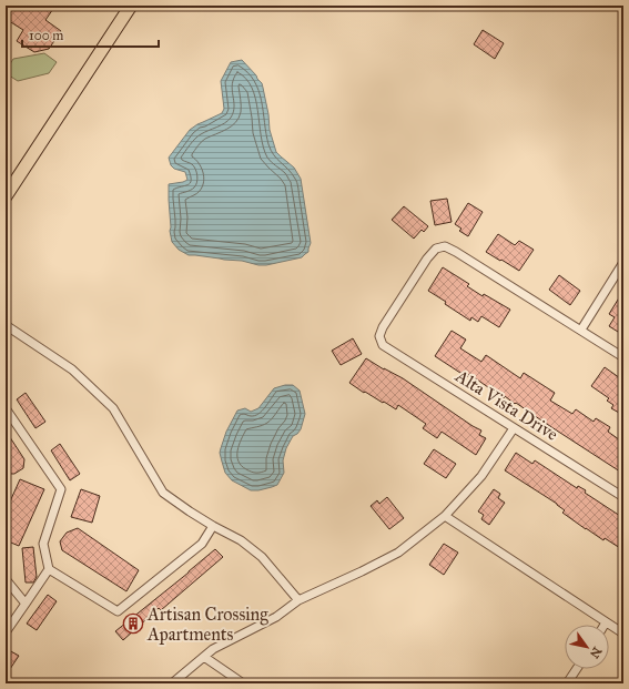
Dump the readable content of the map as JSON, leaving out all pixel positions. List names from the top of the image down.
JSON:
{
  "streets": {
    "street": ["Alta Vista Drive"]
  },
  "places": {
    "building": ["Artisan Crossing Apartments"]
  },
  "scale_bar": "100 m",
  "north": "bottom right"
}
